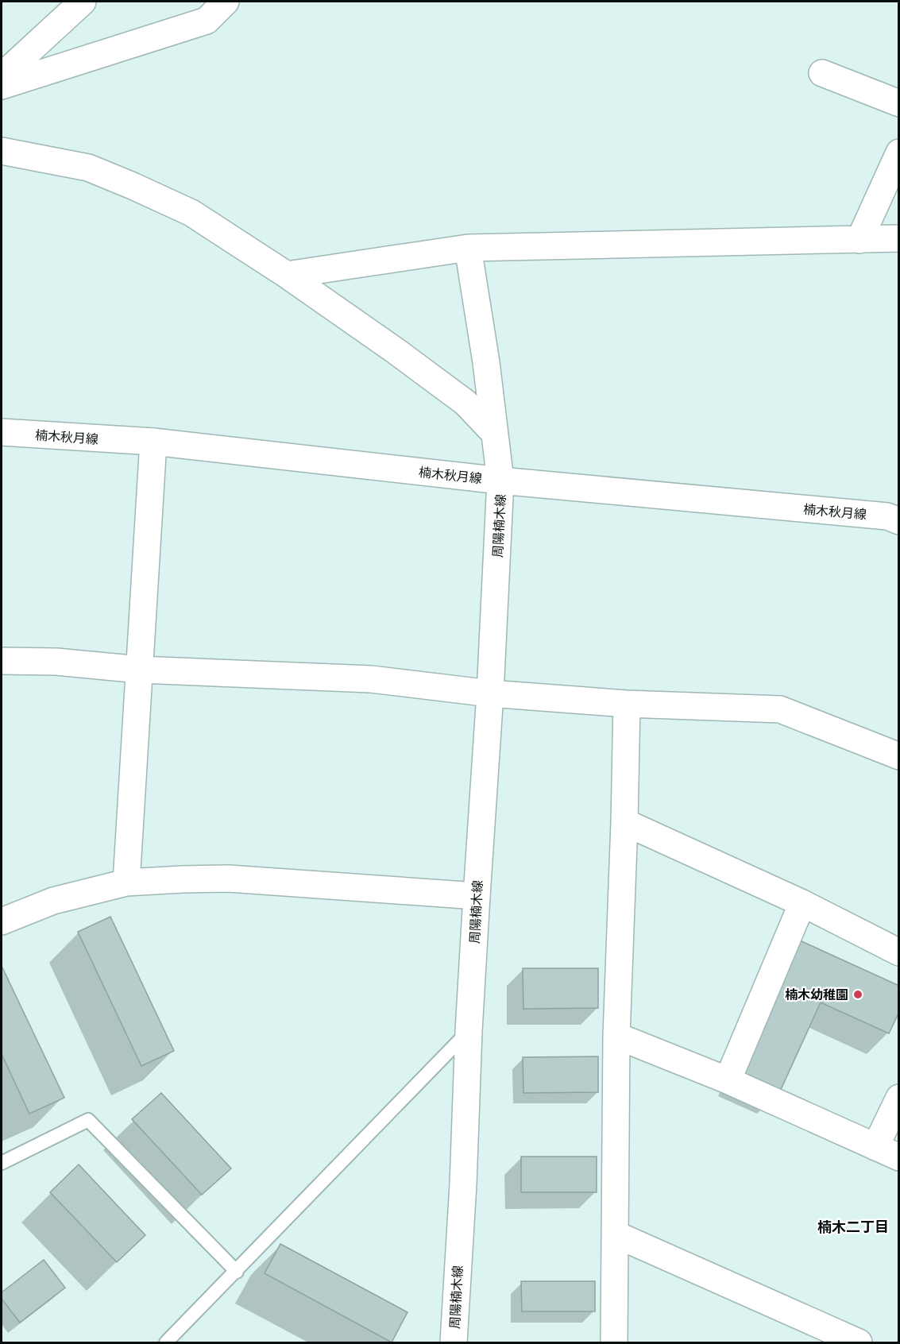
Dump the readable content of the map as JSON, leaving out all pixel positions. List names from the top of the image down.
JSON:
{
  "streets": {
    "street": ["楠木秋月線", "周陽楠木線"]
  },
  "crossings": [
    ["楠木秋月線", "周陽楠木線"]
  ],
  "districts": ["楠木二丁目"],
  "places": ["楠木幼稚園"]
}
